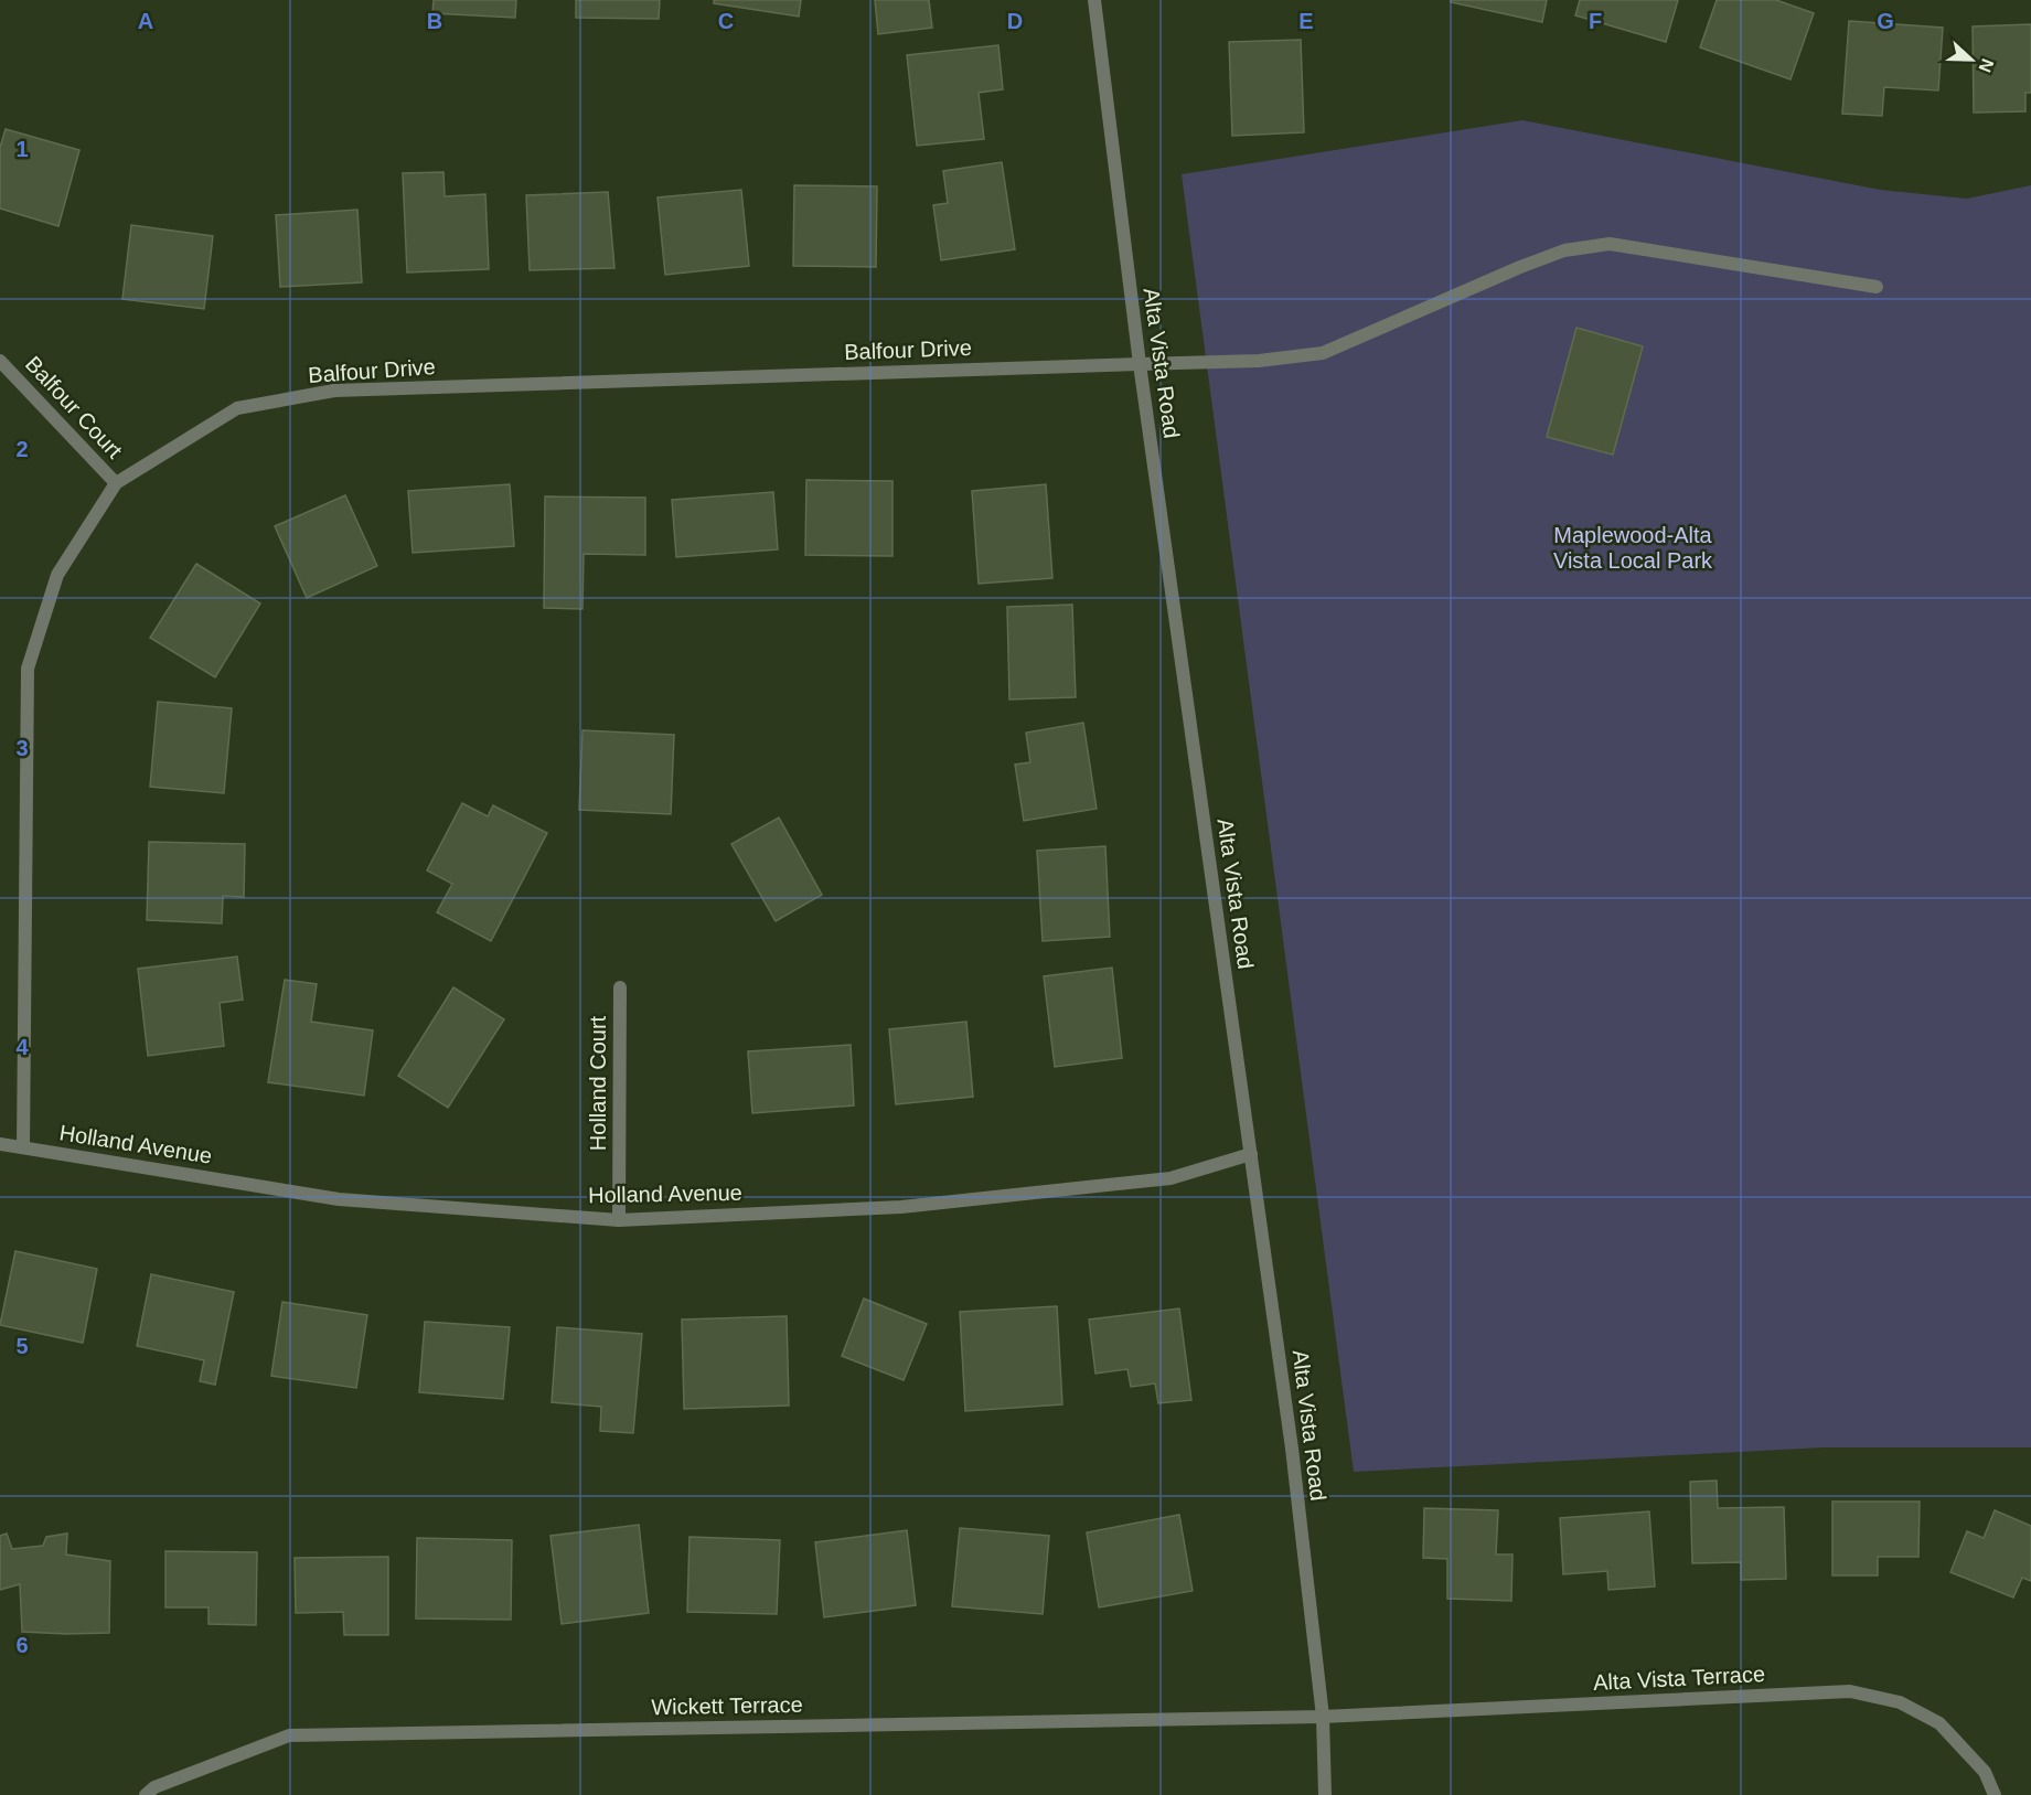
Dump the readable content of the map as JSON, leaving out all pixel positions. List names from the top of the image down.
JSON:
{
  "streets": {
    "street": [
      "Balfour Drive",
      "Alta Vista Road",
      "Balfour Court",
      "Holland Court",
      "Holland Avenue",
      "Alta Vista Terrace",
      "Wickett Terrace"
    ]
  },
  "crossings": [
    ["Balfour Drive", "Alta Vista Road"],
    ["Balfour Drive", "Balfour Court"],
    ["Balfour Drive", "Holland Avenue"],
    ["Alta Vista Road", "Holland Avenue"],
    ["Alta Vista Road", "Alta Vista Terrace"],
    ["Alta Vista Road", "Wickett Terrace"],
    ["Holland Court", "Holland Avenue"],
    ["Alta Vista Terrace", "Wickett Terrace"]
  ],
  "parks": ["Maplewood-Alta Vista Local Park"],
  "north": "right",
  "grid": {
    "columns": [
      "A",
      "B",
      "C",
      "D",
      "E",
      "F",
      "G"
    ],
    "rows": [
      "1",
      "2",
      "3",
      "4",
      "5",
      "6"
    ]
  }
}
